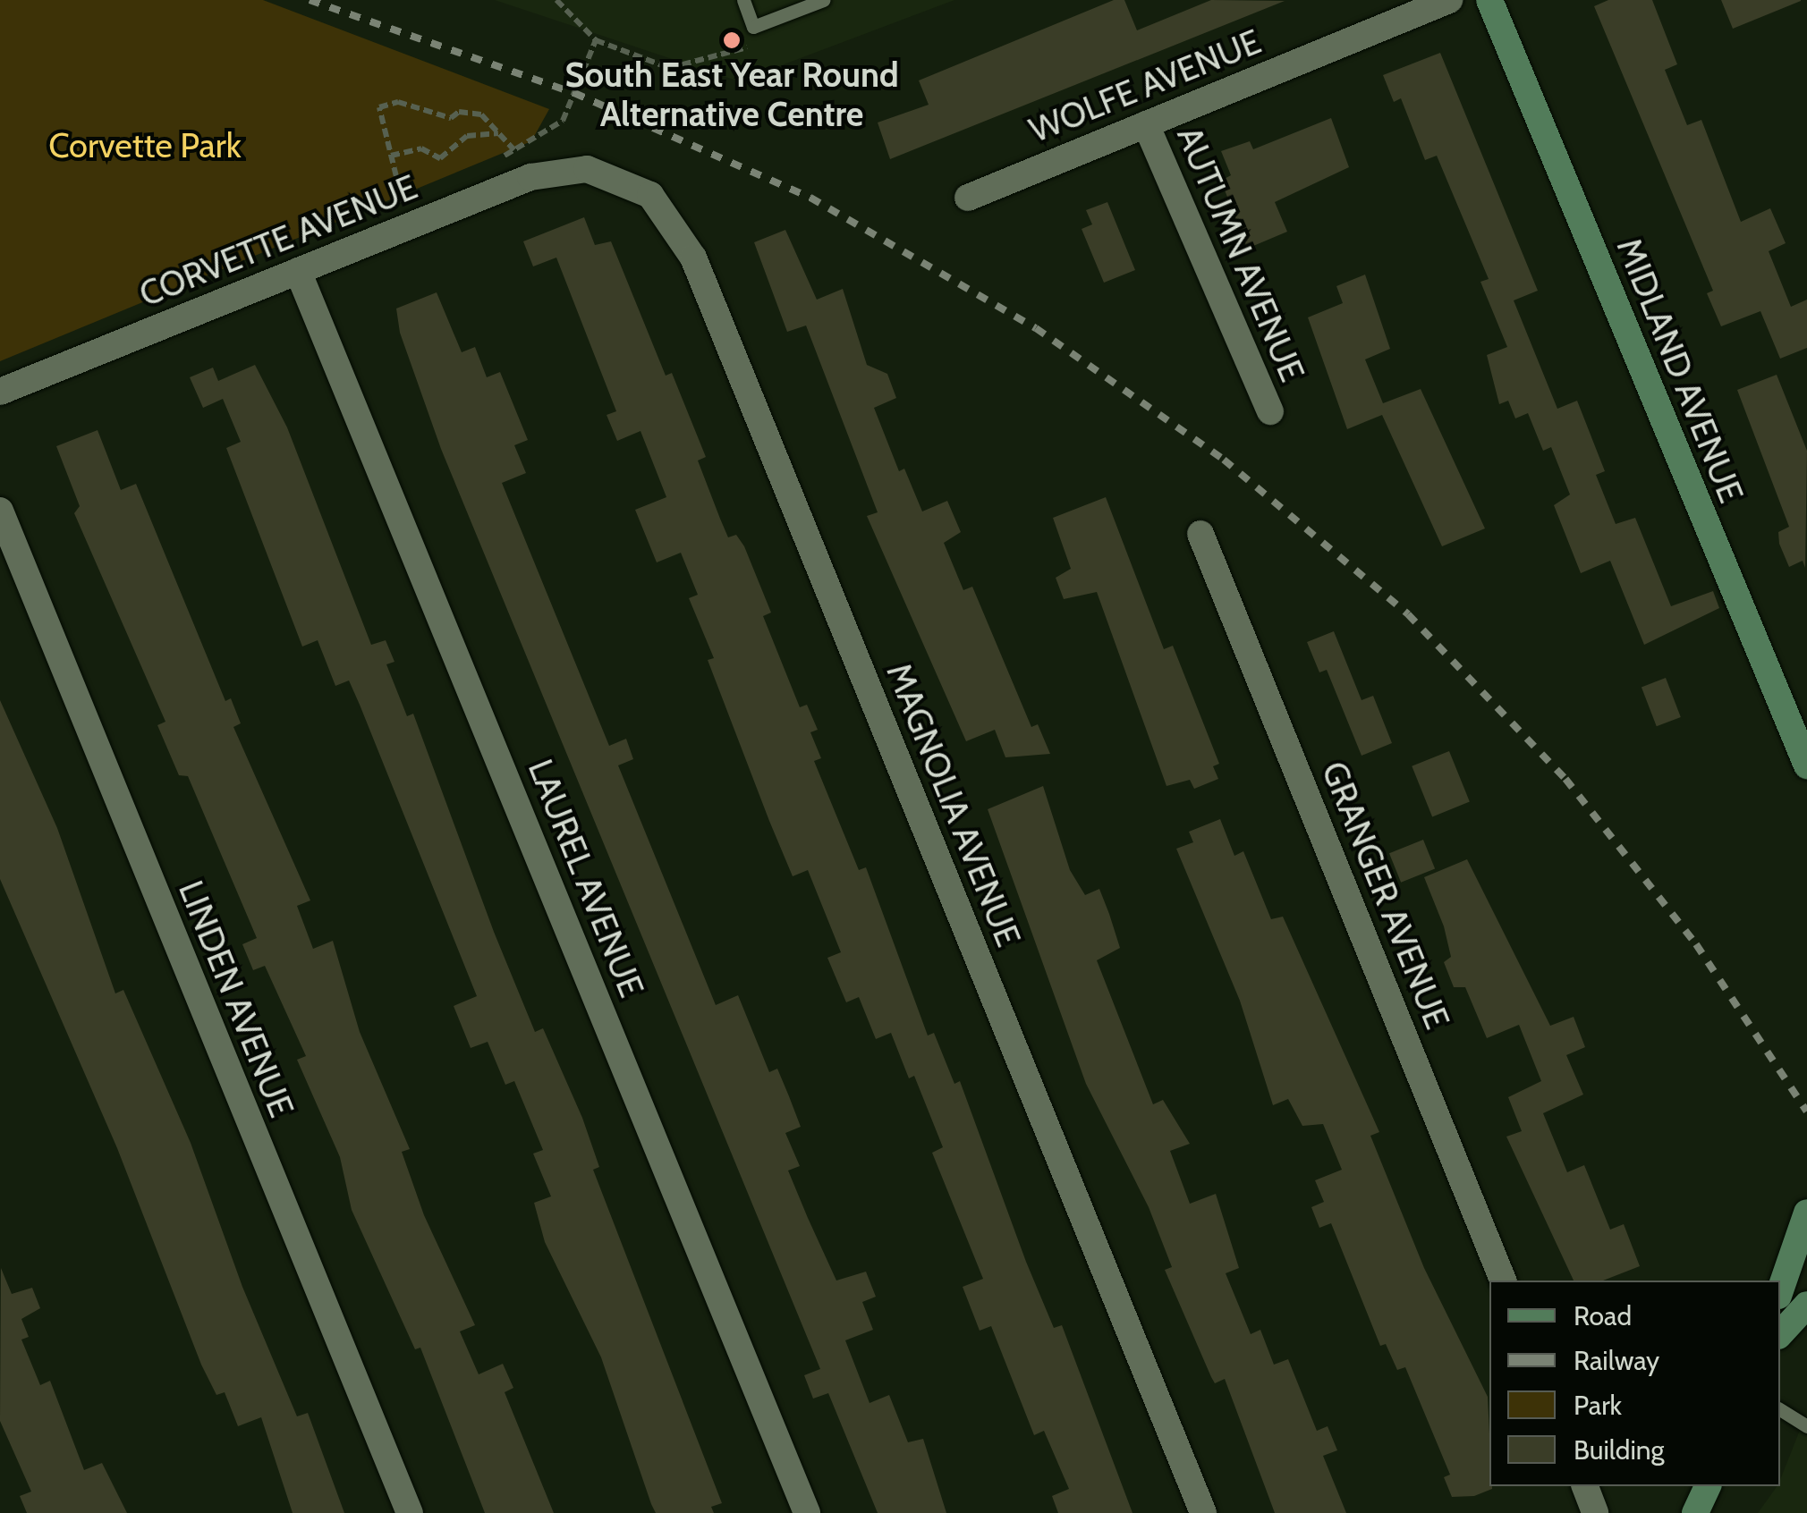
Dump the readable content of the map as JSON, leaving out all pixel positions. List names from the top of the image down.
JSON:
{
  "streets": {
    "main road": ["MIDLAND AVENUE"],
    "street": [
      "WOLFE AVENUE",
      "CORVETTE AVENUE",
      "AUTUMN AVENUE",
      "MAGNOLIA AVENUE",
      "LAUREL AVENUE",
      "GRANGER AVENUE",
      "LINDEN AVENUE"
    ]
  },
  "crossings": [
    ["WOLFE AVENUE", "AUTUMN AVENUE"],
    ["CORVETTE AVENUE", "MAGNOLIA AVENUE"],
    ["CORVETTE AVENUE", "LAUREL AVENUE"]
  ],
  "parks": ["Corvette Park"],
  "places": ["South East Year Round Alternative Centre"],
  "legend": [
    "Road",
    "Railway",
    "Park",
    "Building"
  ]
}
